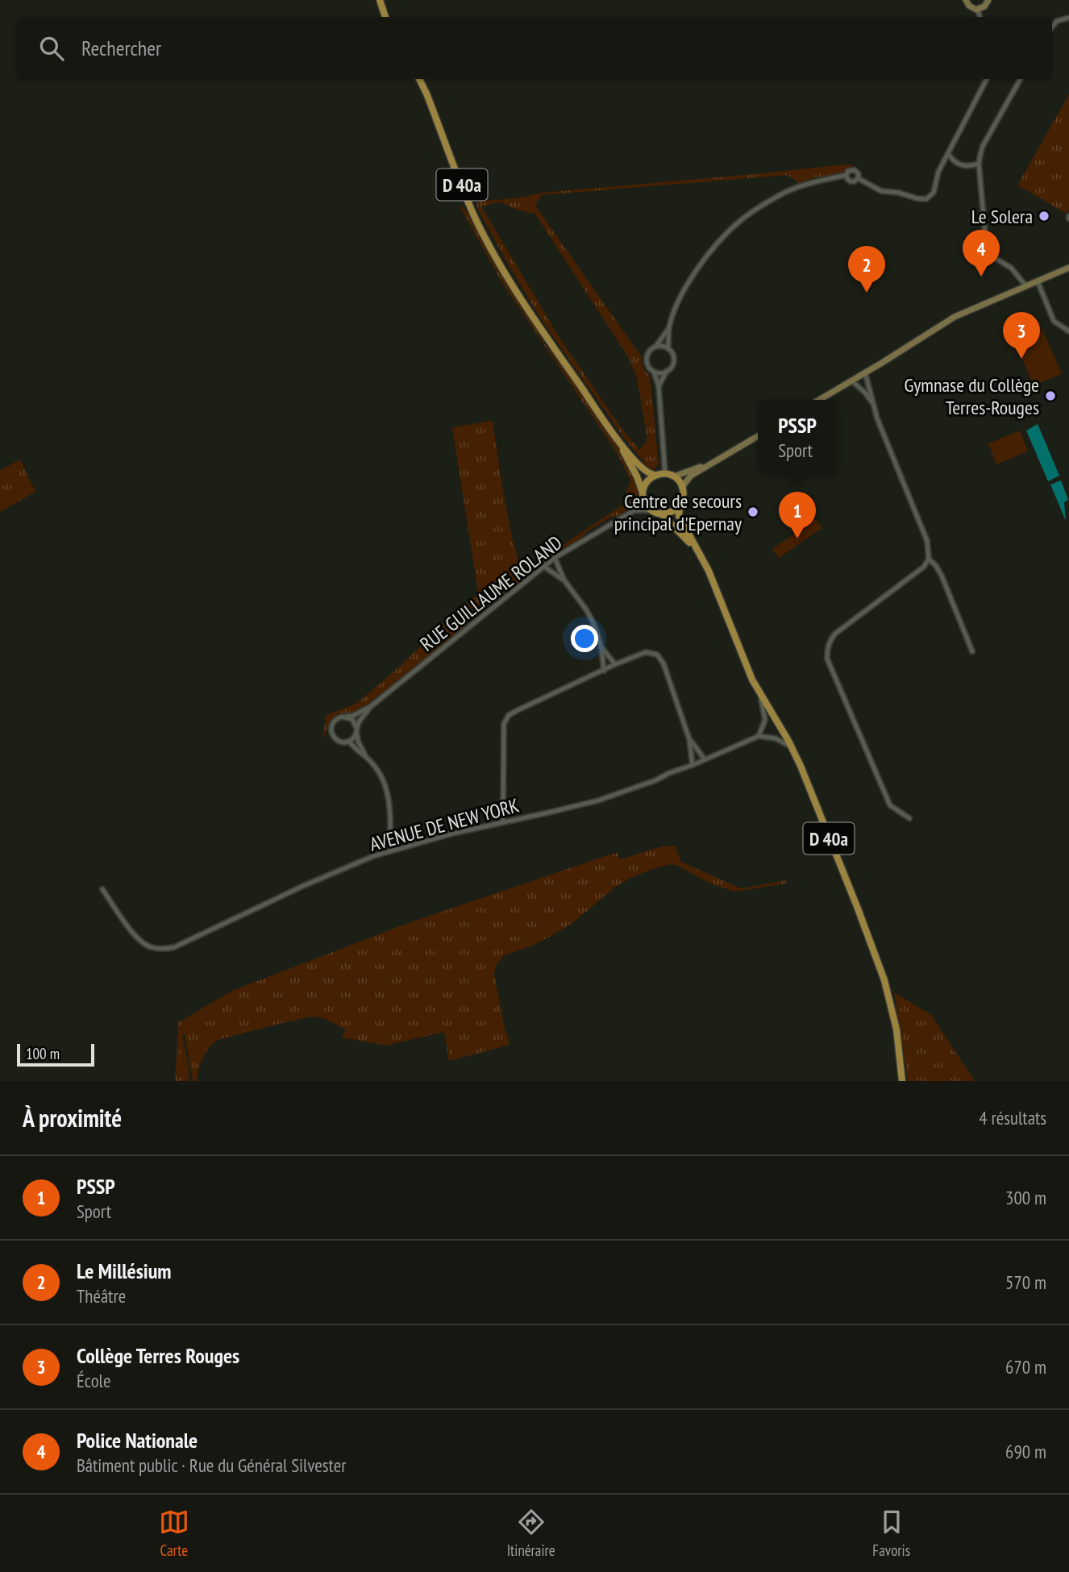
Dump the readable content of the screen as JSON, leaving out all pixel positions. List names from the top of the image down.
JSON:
{
  "streets": {
    "main road": ["D 40a"],
    "street": ["RUE GUILLAUME ROLAND", "AVENUE DE NEW YORK"]
  },
  "places": ["Le Solera", "Gymnase du Collège Terres-Rouges", "Centre de secours principal d'Epernay"],
  "scale_bar": "100 m",
  "page": {
    "search": "Rechercher",
    "pins": [
      "4",
      "2",
      "3",
      "1"
    ],
    "popup": ["PSSP", "Sport"],
    "scale": "100 m",
    "heading": ["À proximité", "4 résultats"],
    "list": [
      {
        "mark": "1",
        "name": "PSSP",
        "note": "Sport",
        "value": "300 m"
      },
      {
        "mark": "2",
        "name": "Le Millésium",
        "note": "Théâtre",
        "value": "570 m"
      },
      {
        "mark": "3",
        "name": "Collège Terres Rouges",
        "note": "École",
        "value": "670 m"
      },
      {
        "mark": "4",
        "name": "Police Nationale",
        "note": "Bâtiment public · Rue du Général Silvester",
        "value": "690 m"
      }
    ],
    "nav": ["Carte", "Itinéraire", "Favoris"]
  }
}
